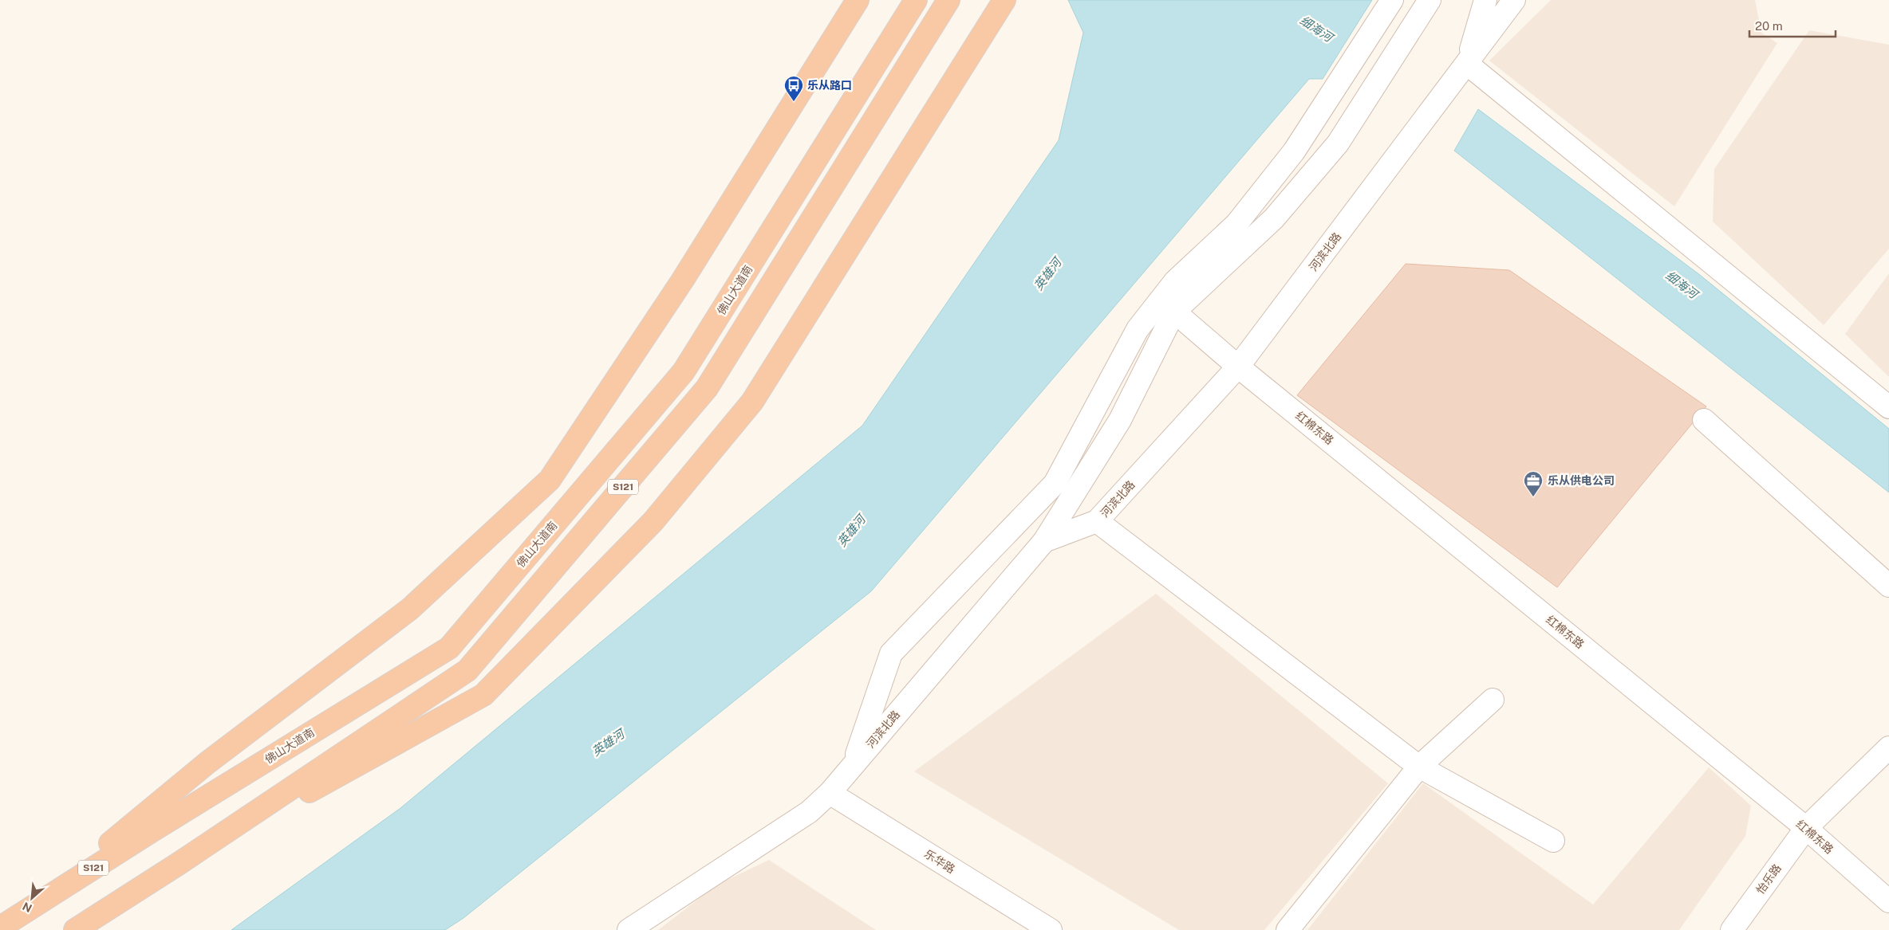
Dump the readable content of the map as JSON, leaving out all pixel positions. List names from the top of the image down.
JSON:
{
  "streets": {
    "highway": ["佛山大道南", "S121"],
    "street": [
      "河滨北路",
      "红棉东路",
      "乐华路",
      "怡乐路"
    ]
  },
  "crossings": [
    ["河滨北路", "红棉东路"],
    ["河滨北路", "乐华路"],
    ["红棉东路", "怡乐路"]
  ],
  "water": ["细海河", "英雄河"],
  "places": {
    "bus stop": ["乐从路口"],
    "office": ["乐从供电公司"]
  },
  "scale_bar": "20 m",
  "north": "bottom left"
}
